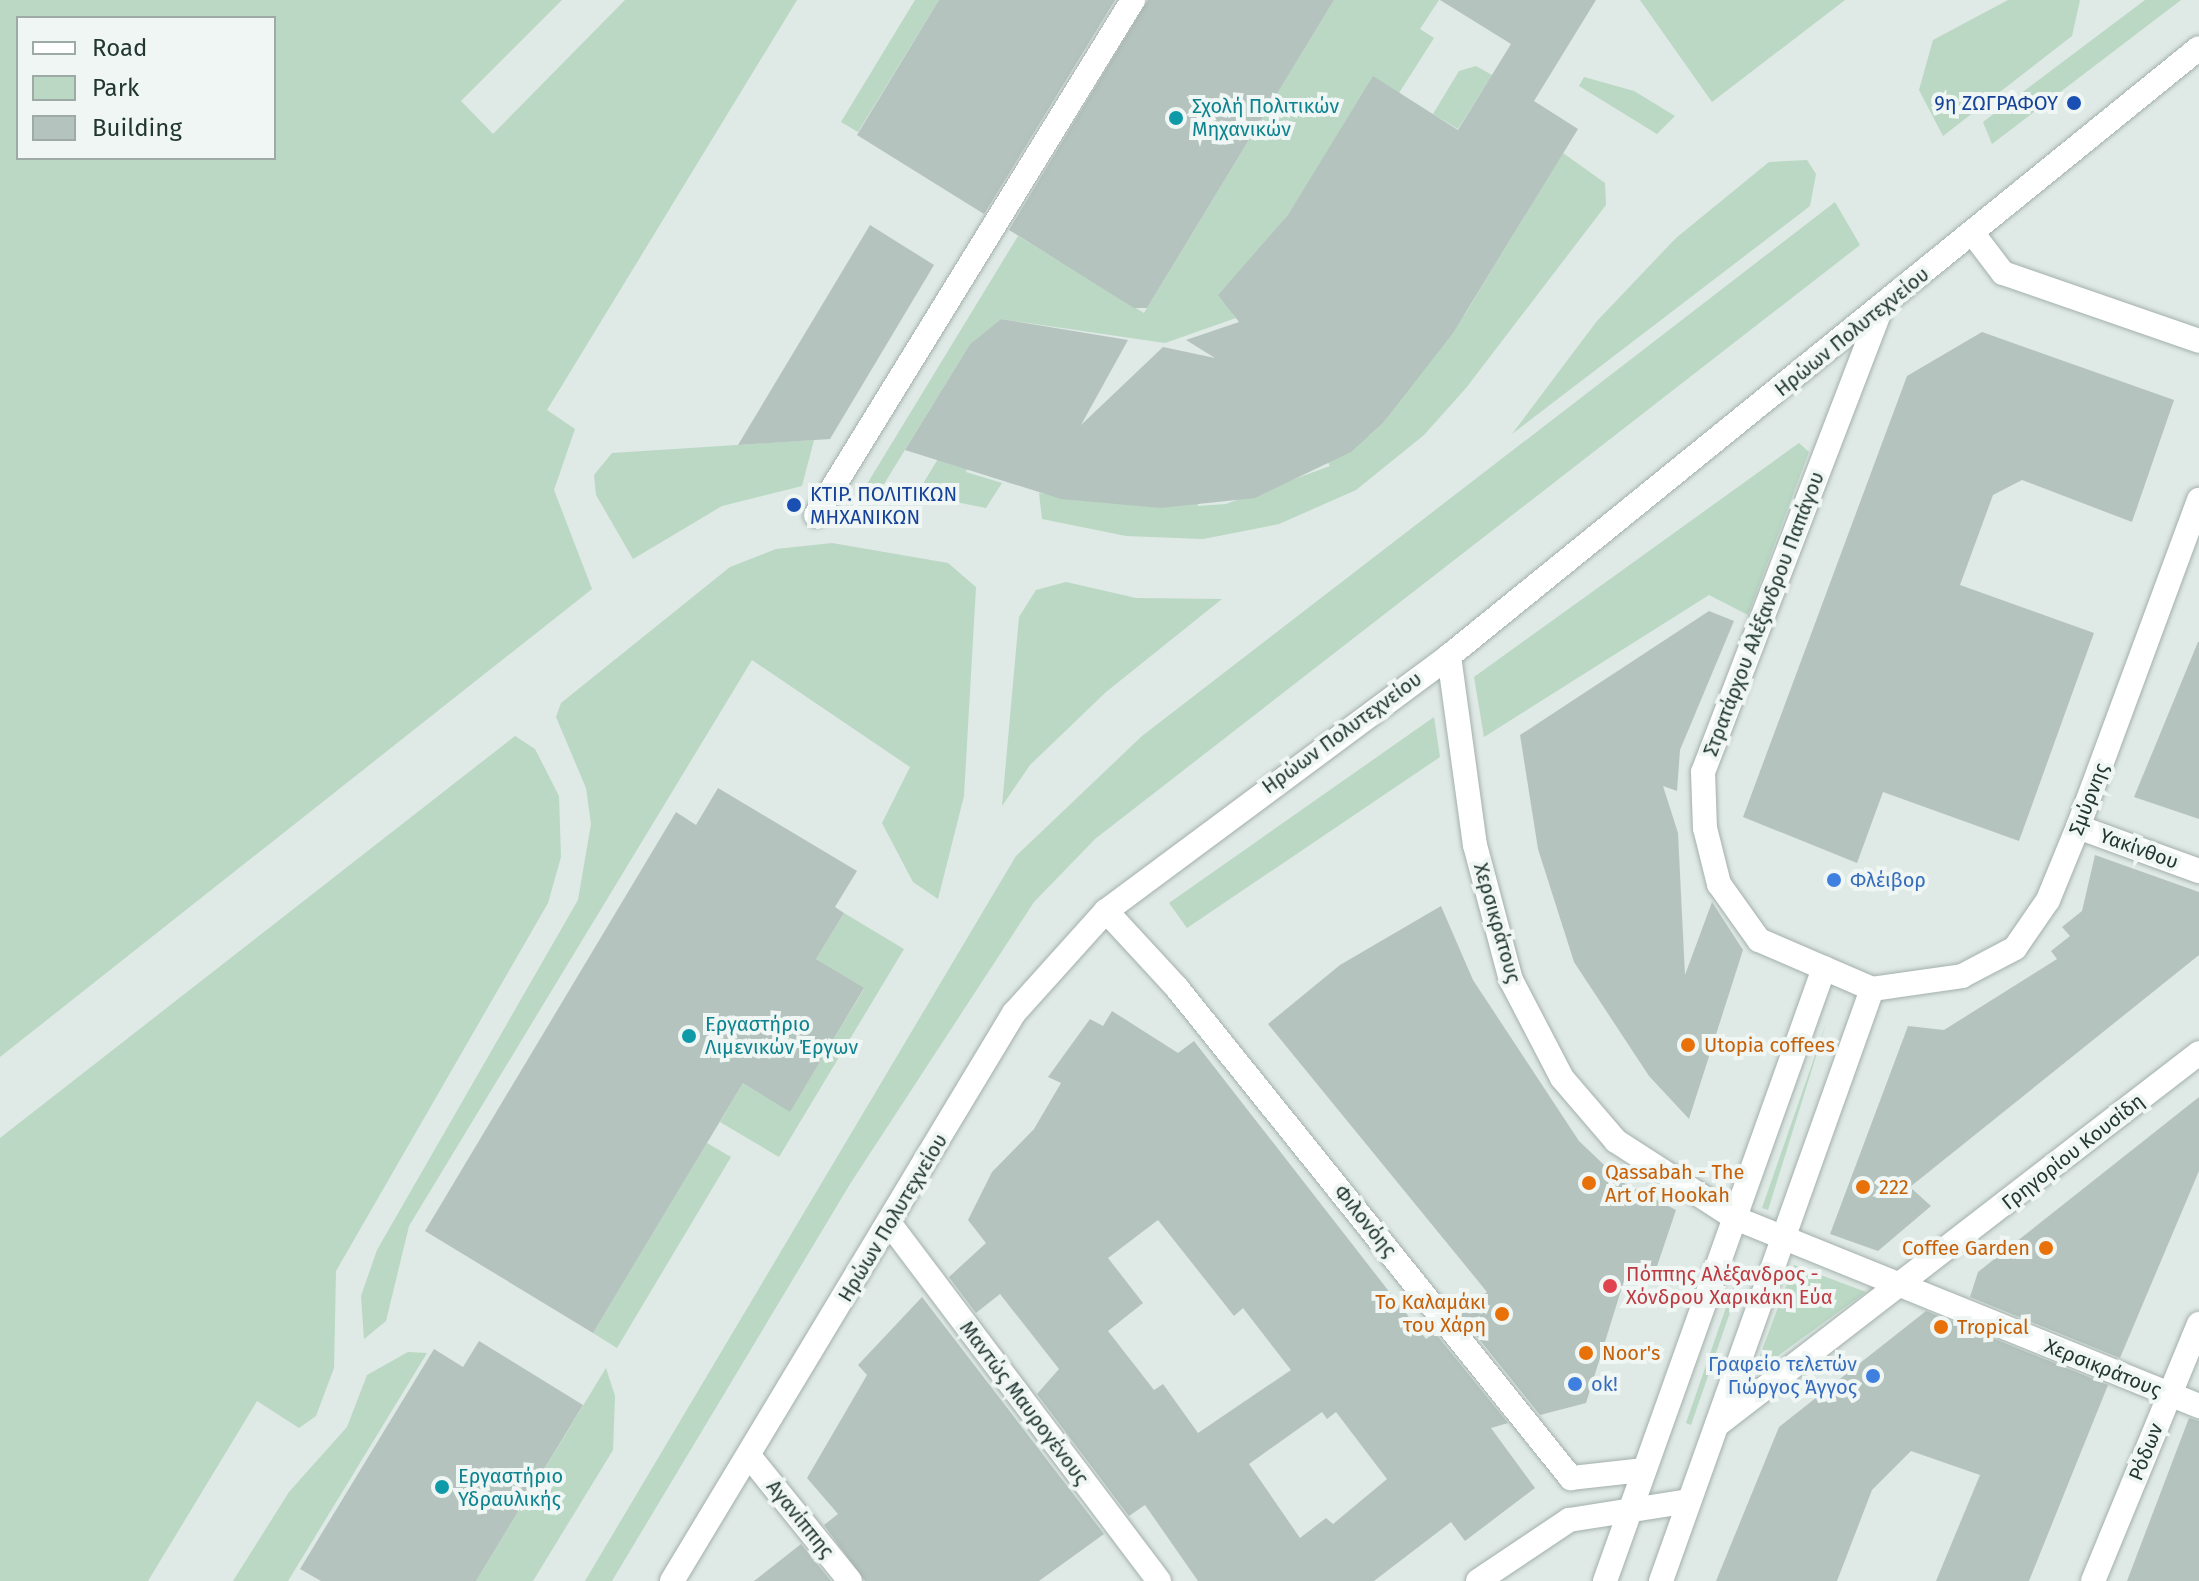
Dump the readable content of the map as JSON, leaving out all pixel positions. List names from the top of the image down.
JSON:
{
  "streets": {
    "street": [
      "Ηρώων Πολυτεχνείου",
      "Στρατάρχου Αλέξανδρου Παπάγου",
      "Σμύρνης",
      "Υακίνθου",
      "Χερσικράτους",
      "Γρηγορίου Κουσίδη",
      "Φιλονόης",
      "Μαντώς Μαυρογένους",
      "Ρόδων",
      "Αγανίππης"
    ]
  },
  "crossings": [
    ["Ηρώων Πολυτεχνείου", "Στρατάρχου Αλέξανδρου Παπάγου"],
    ["Ηρώων Πολυτεχνείου", "Χερσικράτους"],
    ["Ηρώων Πολυτεχνείου", "Φιλονόης"],
    ["Ηρώων Πολυτεχνείου", "Μαντώς Μαυρογένους"],
    ["Ηρώων Πολυτεχνείου", "Αγανίππης"],
    ["Στρατάρχου Αλέξανδρου Παπάγου", "Σμύρνης"],
    ["Σμύρνης", "Υακίνθου"],
    ["Χερσικράτους", "Γρηγορίου Κουσίδη"],
    ["Χερσικράτους", "Ρόδων"]
  ],
  "places": [
    "9η ΖΩΓΡΑΦΟΥ",
    "Σχολή Πολιτικών Μηχανικών",
    "ΚΤΙΡ. ΠΟΛΙΤΙΚΩΝ ΜΗΧΑΝΙΚΩΝ",
    "Φλέιβορ",
    "Εργαστήριο Λιμενικών Έργων",
    "Utopia coffees",
    "Qassabah - The Art of Hookah",
    "222",
    "Coffee Garden",
    "Πόππης Αλέξανδρος - Χόνδρου Χαρικάκη Εύα",
    "Το Καλαμάκι του Χάρη",
    "Tropical",
    "Noor's",
    "Γραφείο τελετών Γιώργος Άγγος",
    "ok!",
    "Εργαστήριο Υδραυλικής"
  ],
  "legend": ["Road", "Park", "Building"]
}
